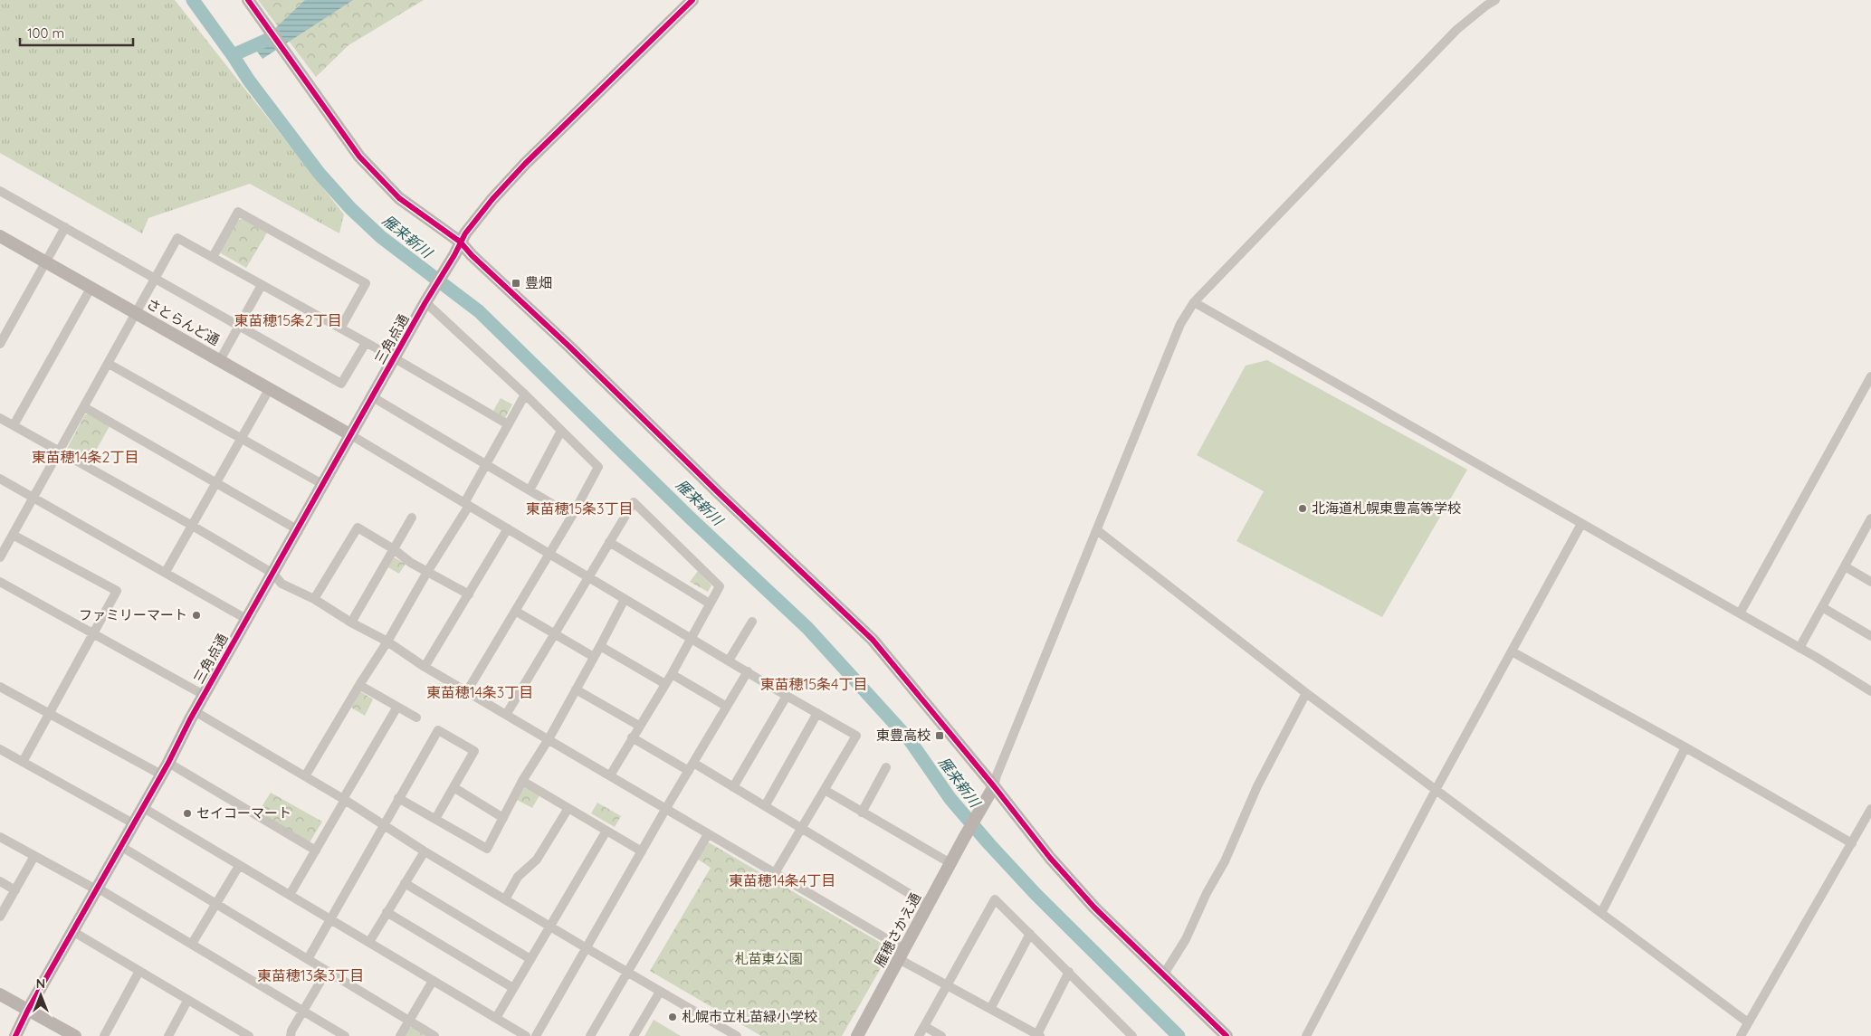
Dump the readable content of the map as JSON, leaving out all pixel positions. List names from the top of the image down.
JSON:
{
  "streets": {
    "street": ["さとらんど通", "三角点通", "雁穂さかえ通"]
  },
  "crossings": [
    ["さとらんど通", "三角点通"]
  ],
  "districts": [
    "東苗穂15条2丁目",
    "東苗穂14条2丁目",
    "東苗穂15条3丁目",
    "東苗穂15条4丁目",
    "東苗穂14条3丁目",
    "東苗穂14条4丁目",
    "東苗穂13条3丁目"
  ],
  "water": ["雁来新川"],
  "parks": ["札苗東公園"],
  "places": {
    "transit": ["豊畑", "東豊高校"],
    "other": [
      "北海道札幌東豊高等学校",
      "ファミリーマート",
      "セイコーマート",
      "札幌市立札苗緑小学校"
    ]
  },
  "scale_bar": "100 m",
  "north": "top"
}
